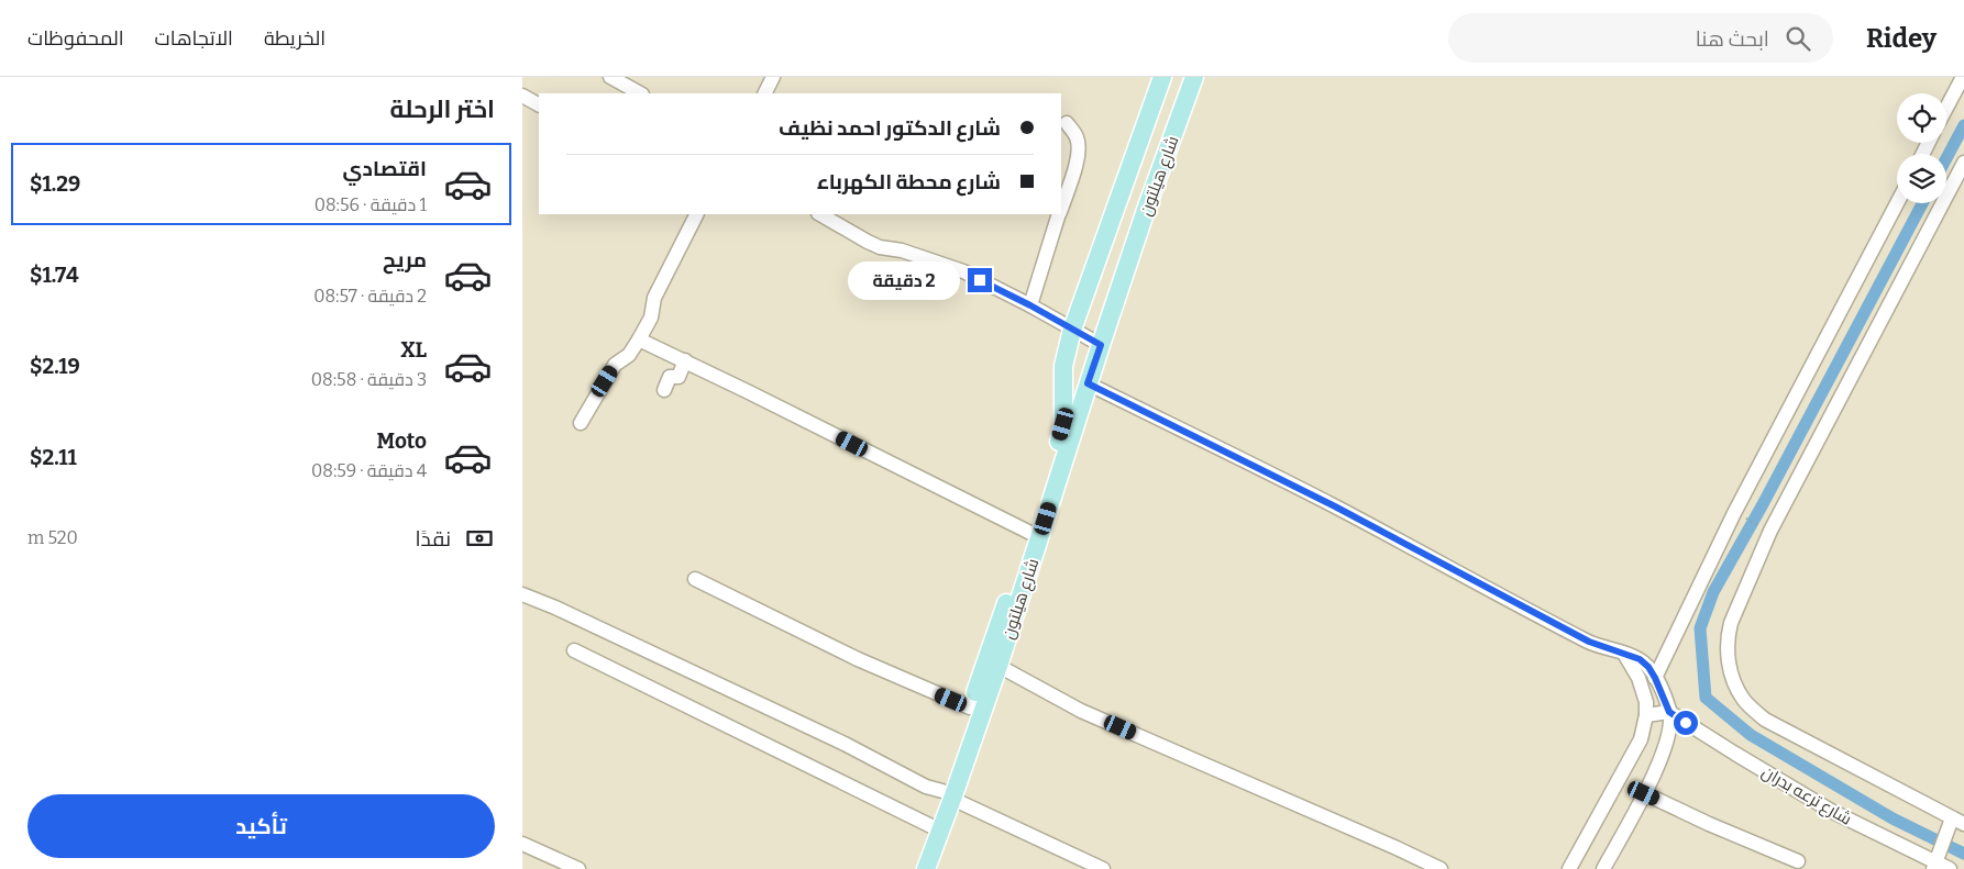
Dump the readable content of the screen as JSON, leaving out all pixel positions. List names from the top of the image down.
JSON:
{
  "streets": {
    "main road": ["شارع هيلتون"],
    "street": ["شارع ترعه بدران"]
  },
  "page": {
    "header": "Ridey",
    "search": "ابحث هنا",
    "nav": ["الخريطة", "الاتجاهات", "المحفوظات"],
    "heading": "اختر الرحلة",
    "banner": ["شارع الدكتور احمد نظيف", "شارع محطة الكهرباء"],
    "list": [
      {
        "name": "اقتصادي",
        "note": "1 دقيقة · 08:56",
        "value": "$1.29"
      },
      {
        "name": "مريح",
        "note": "2 دقيقة · 08:57",
        "value": "$1.74"
      },
      {
        "name": "XL",
        "note": "3 دقيقة · 08:58",
        "value": "$2.19"
      },
      {
        "name": "Moto",
        "note": "4 دقيقة · 08:59",
        "value": "$2.11"
      }
    ],
    "bubble": "2 دقيقة",
    "pay": ["نقدًا", "520 m"],
    "buttons": "تأكيد"
  }
}
